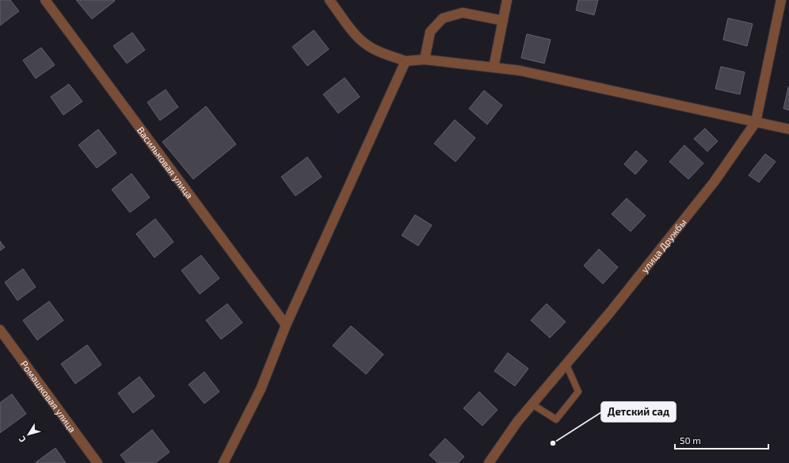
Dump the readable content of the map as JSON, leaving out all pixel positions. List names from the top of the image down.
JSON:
{
  "streets": {
    "street": ["Васильковая улица", "улица Дружбы", "Ромашковая улица"]
  },
  "places": ["Детский сад"],
  "scale_bar": "50 m",
  "north": "bottom left"
}
